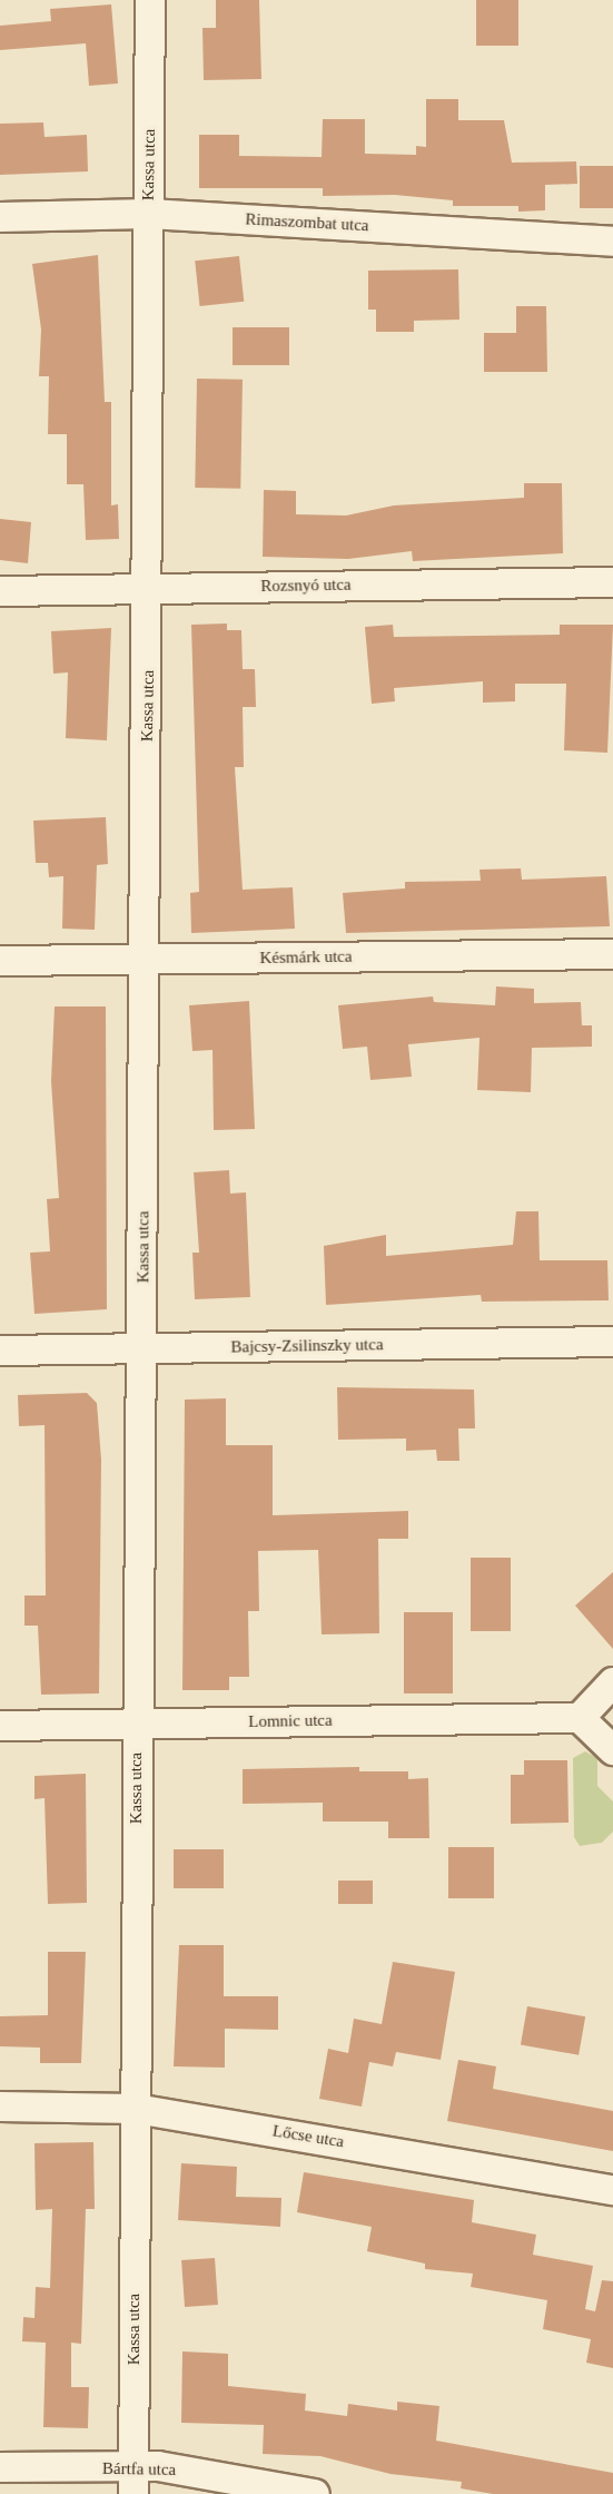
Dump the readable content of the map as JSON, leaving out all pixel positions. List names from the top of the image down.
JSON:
{
  "streets": {
    "street": [
      "Kassa utca",
      "Rimaszombat utca",
      "Rozsnyó utca",
      "Késmárk utca",
      "Bajcsy-Zsilinszky utca",
      "Lomnic utca",
      "Lőcse utca",
      "Bártfa utca"
    ]
  },
  "crossings": [
    ["Kassa utca", "Rimaszombat utca"],
    ["Kassa utca", "Rozsnyó utca"],
    ["Kassa utca", "Késmárk utca"],
    ["Kassa utca", "Bajcsy-Zsilinszky utca"],
    ["Kassa utca", "Lomnic utca"],
    ["Kassa utca", "Lőcse utca"],
    ["Kassa utca", "Bártfa utca"]
  ]
}
